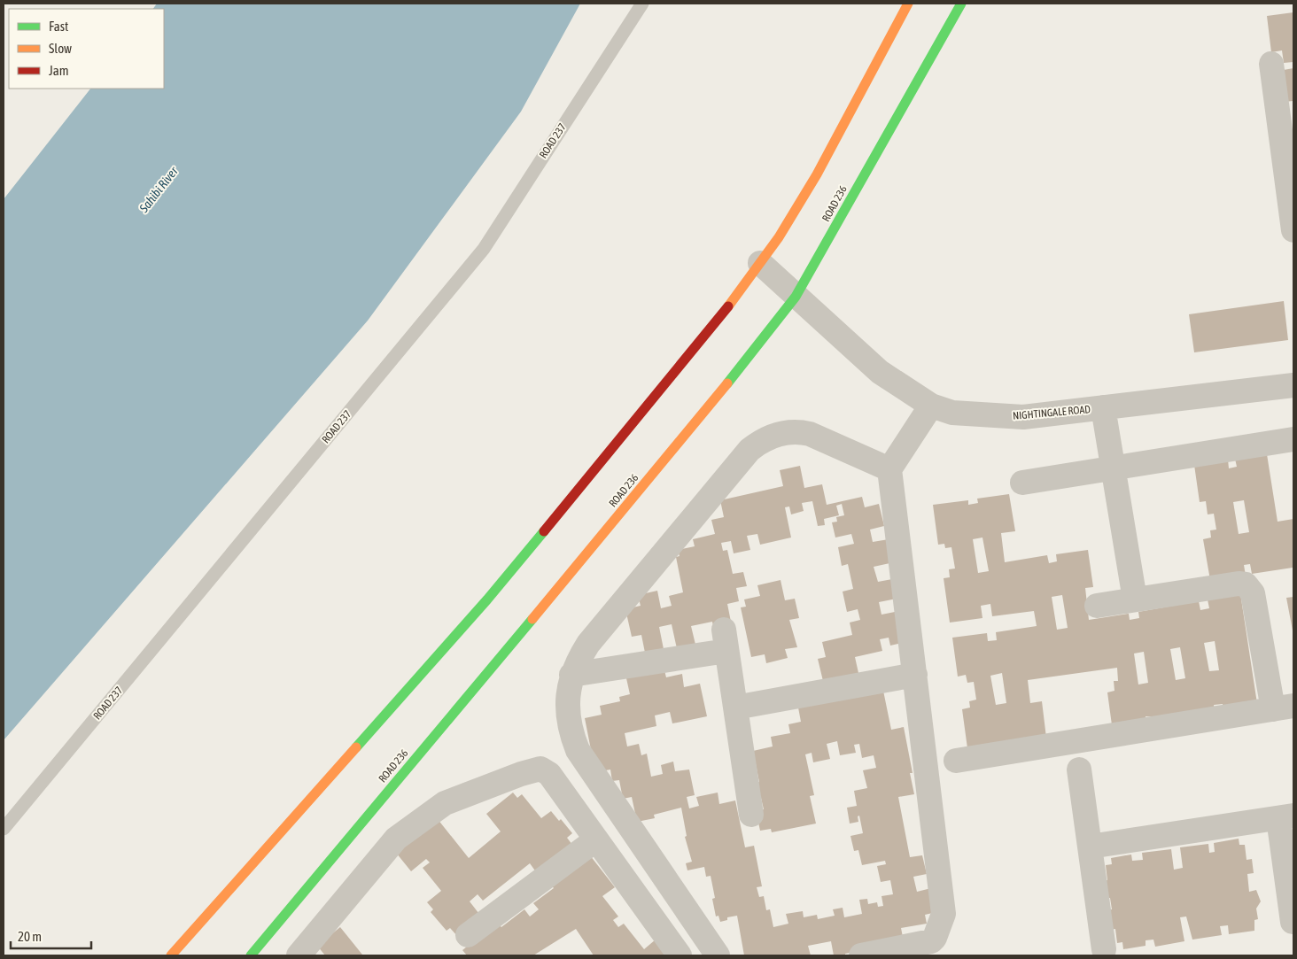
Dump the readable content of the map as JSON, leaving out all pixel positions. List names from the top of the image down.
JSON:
{
  "streets": {
    "street": ["ROAD 236", "NIGHTINGALE ROAD"],
    "lane": ["ROAD 237"]
  },
  "crossings": [
    ["ROAD 236", "NIGHTINGALE ROAD"]
  ],
  "water": ["Sahibi River"],
  "legend": ["Fast", "Slow", "Jam"],
  "scale_bar": "20 m"
}
